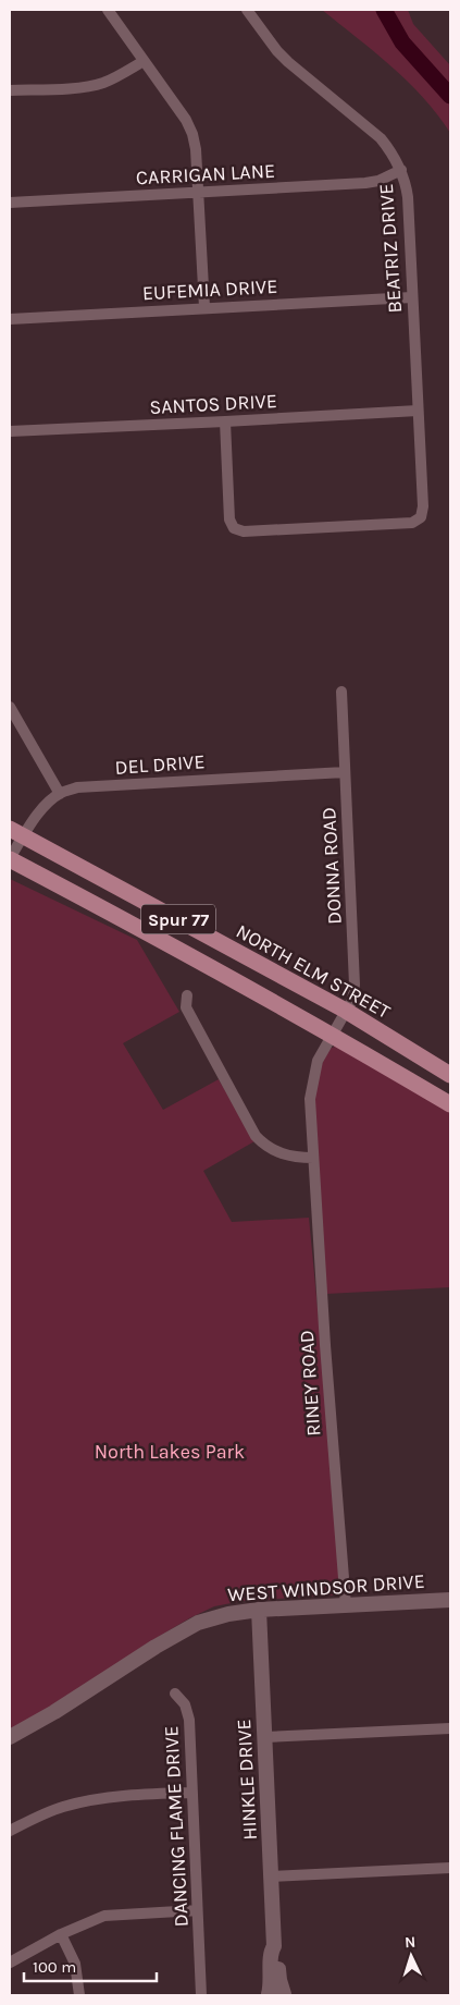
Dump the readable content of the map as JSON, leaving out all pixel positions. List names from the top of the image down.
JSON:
{
  "streets": {
    "main road": ["Spur 77", "NORTH ELM STREET"],
    "street": [
      "CARRIGAN LANE",
      "BEATRIZ DRIVE",
      "EUFEMIA DRIVE",
      "SANTOS DRIVE",
      "DEL DRIVE",
      "DONNA ROAD",
      "RINEY ROAD",
      "WEST WINDSOR DRIVE",
      "HINKLE DRIVE",
      "DANCING FLAME DRIVE"
    ]
  },
  "crossings": [
    ["CARRIGAN LANE", "BEATRIZ DRIVE"],
    ["BEATRIZ DRIVE", "EUFEMIA DRIVE"],
    ["BEATRIZ DRIVE", "SANTOS DRIVE"],
    ["DEL DRIVE", "DONNA ROAD"],
    ["DEL DRIVE", "Spur 77"],
    ["DEL DRIVE", "NORTH ELM STREET"],
    ["DONNA ROAD", "Spur 77"],
    ["DONNA ROAD", "NORTH ELM STREET"],
    ["DONNA ROAD", "RINEY ROAD"],
    ["Spur 77", "RINEY ROAD"],
    ["RINEY ROAD", "WEST WINDSOR DRIVE"],
    ["WEST WINDSOR DRIVE", "HINKLE DRIVE"]
  ],
  "parks": ["North Lakes Park"],
  "scale_bar": "100 m",
  "north": "top"
}
